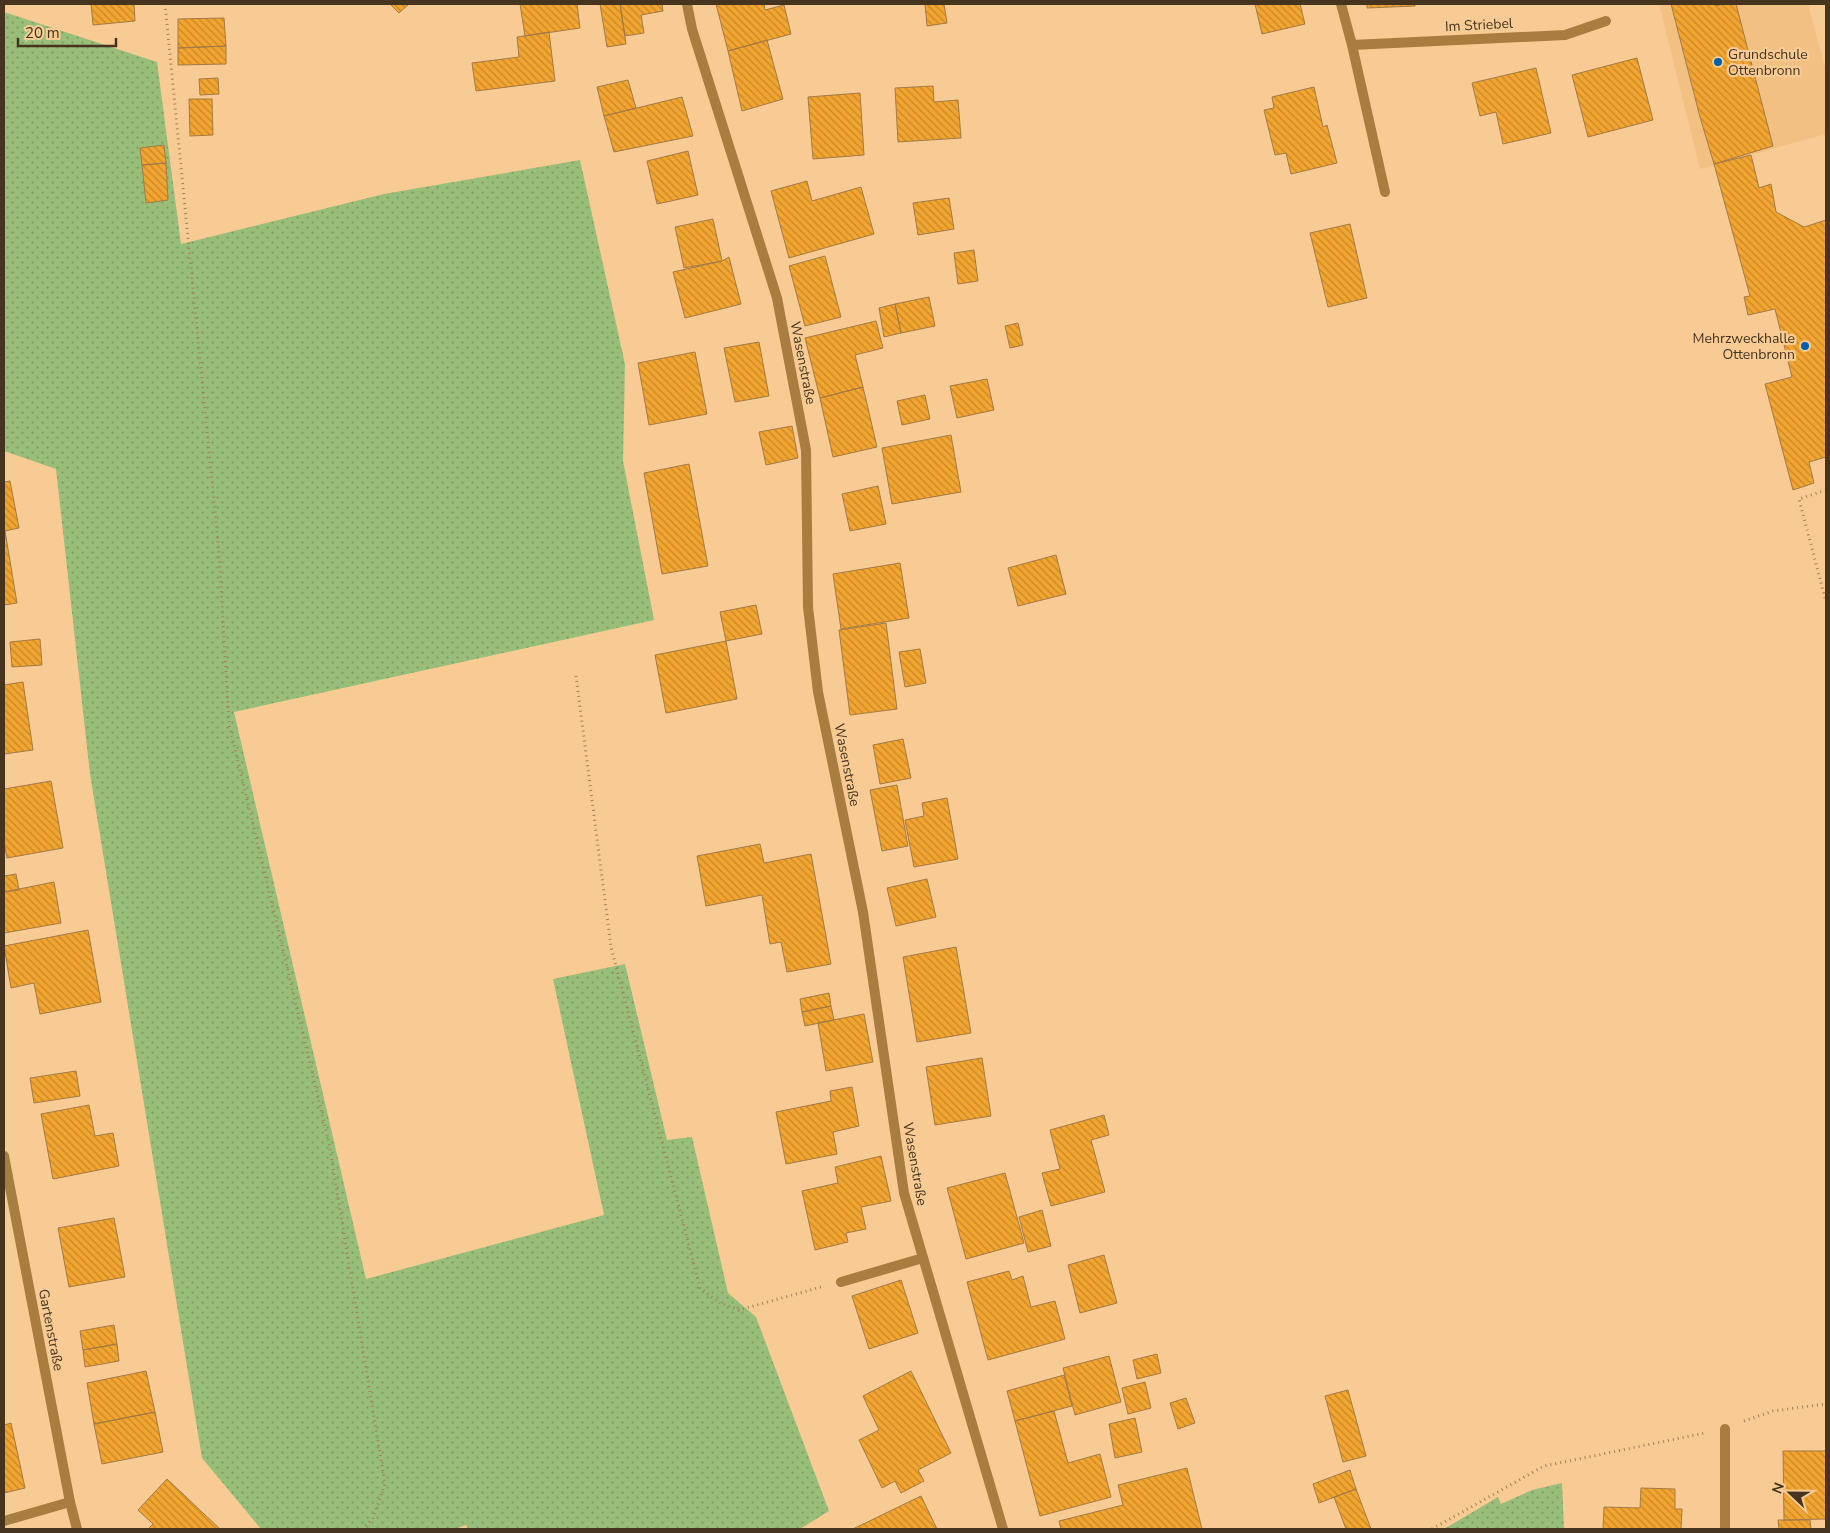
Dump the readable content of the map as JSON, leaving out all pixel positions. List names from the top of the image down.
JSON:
{
  "streets": {
    "street": ["Im Striebel", "Wasenstraße", "Gartenstraße"]
  },
  "places": ["Grundschule Ottenbronn", "Mehrzweckhalle Ottenbronn"],
  "scale_bar": "20 m",
  "north": "left"
}
